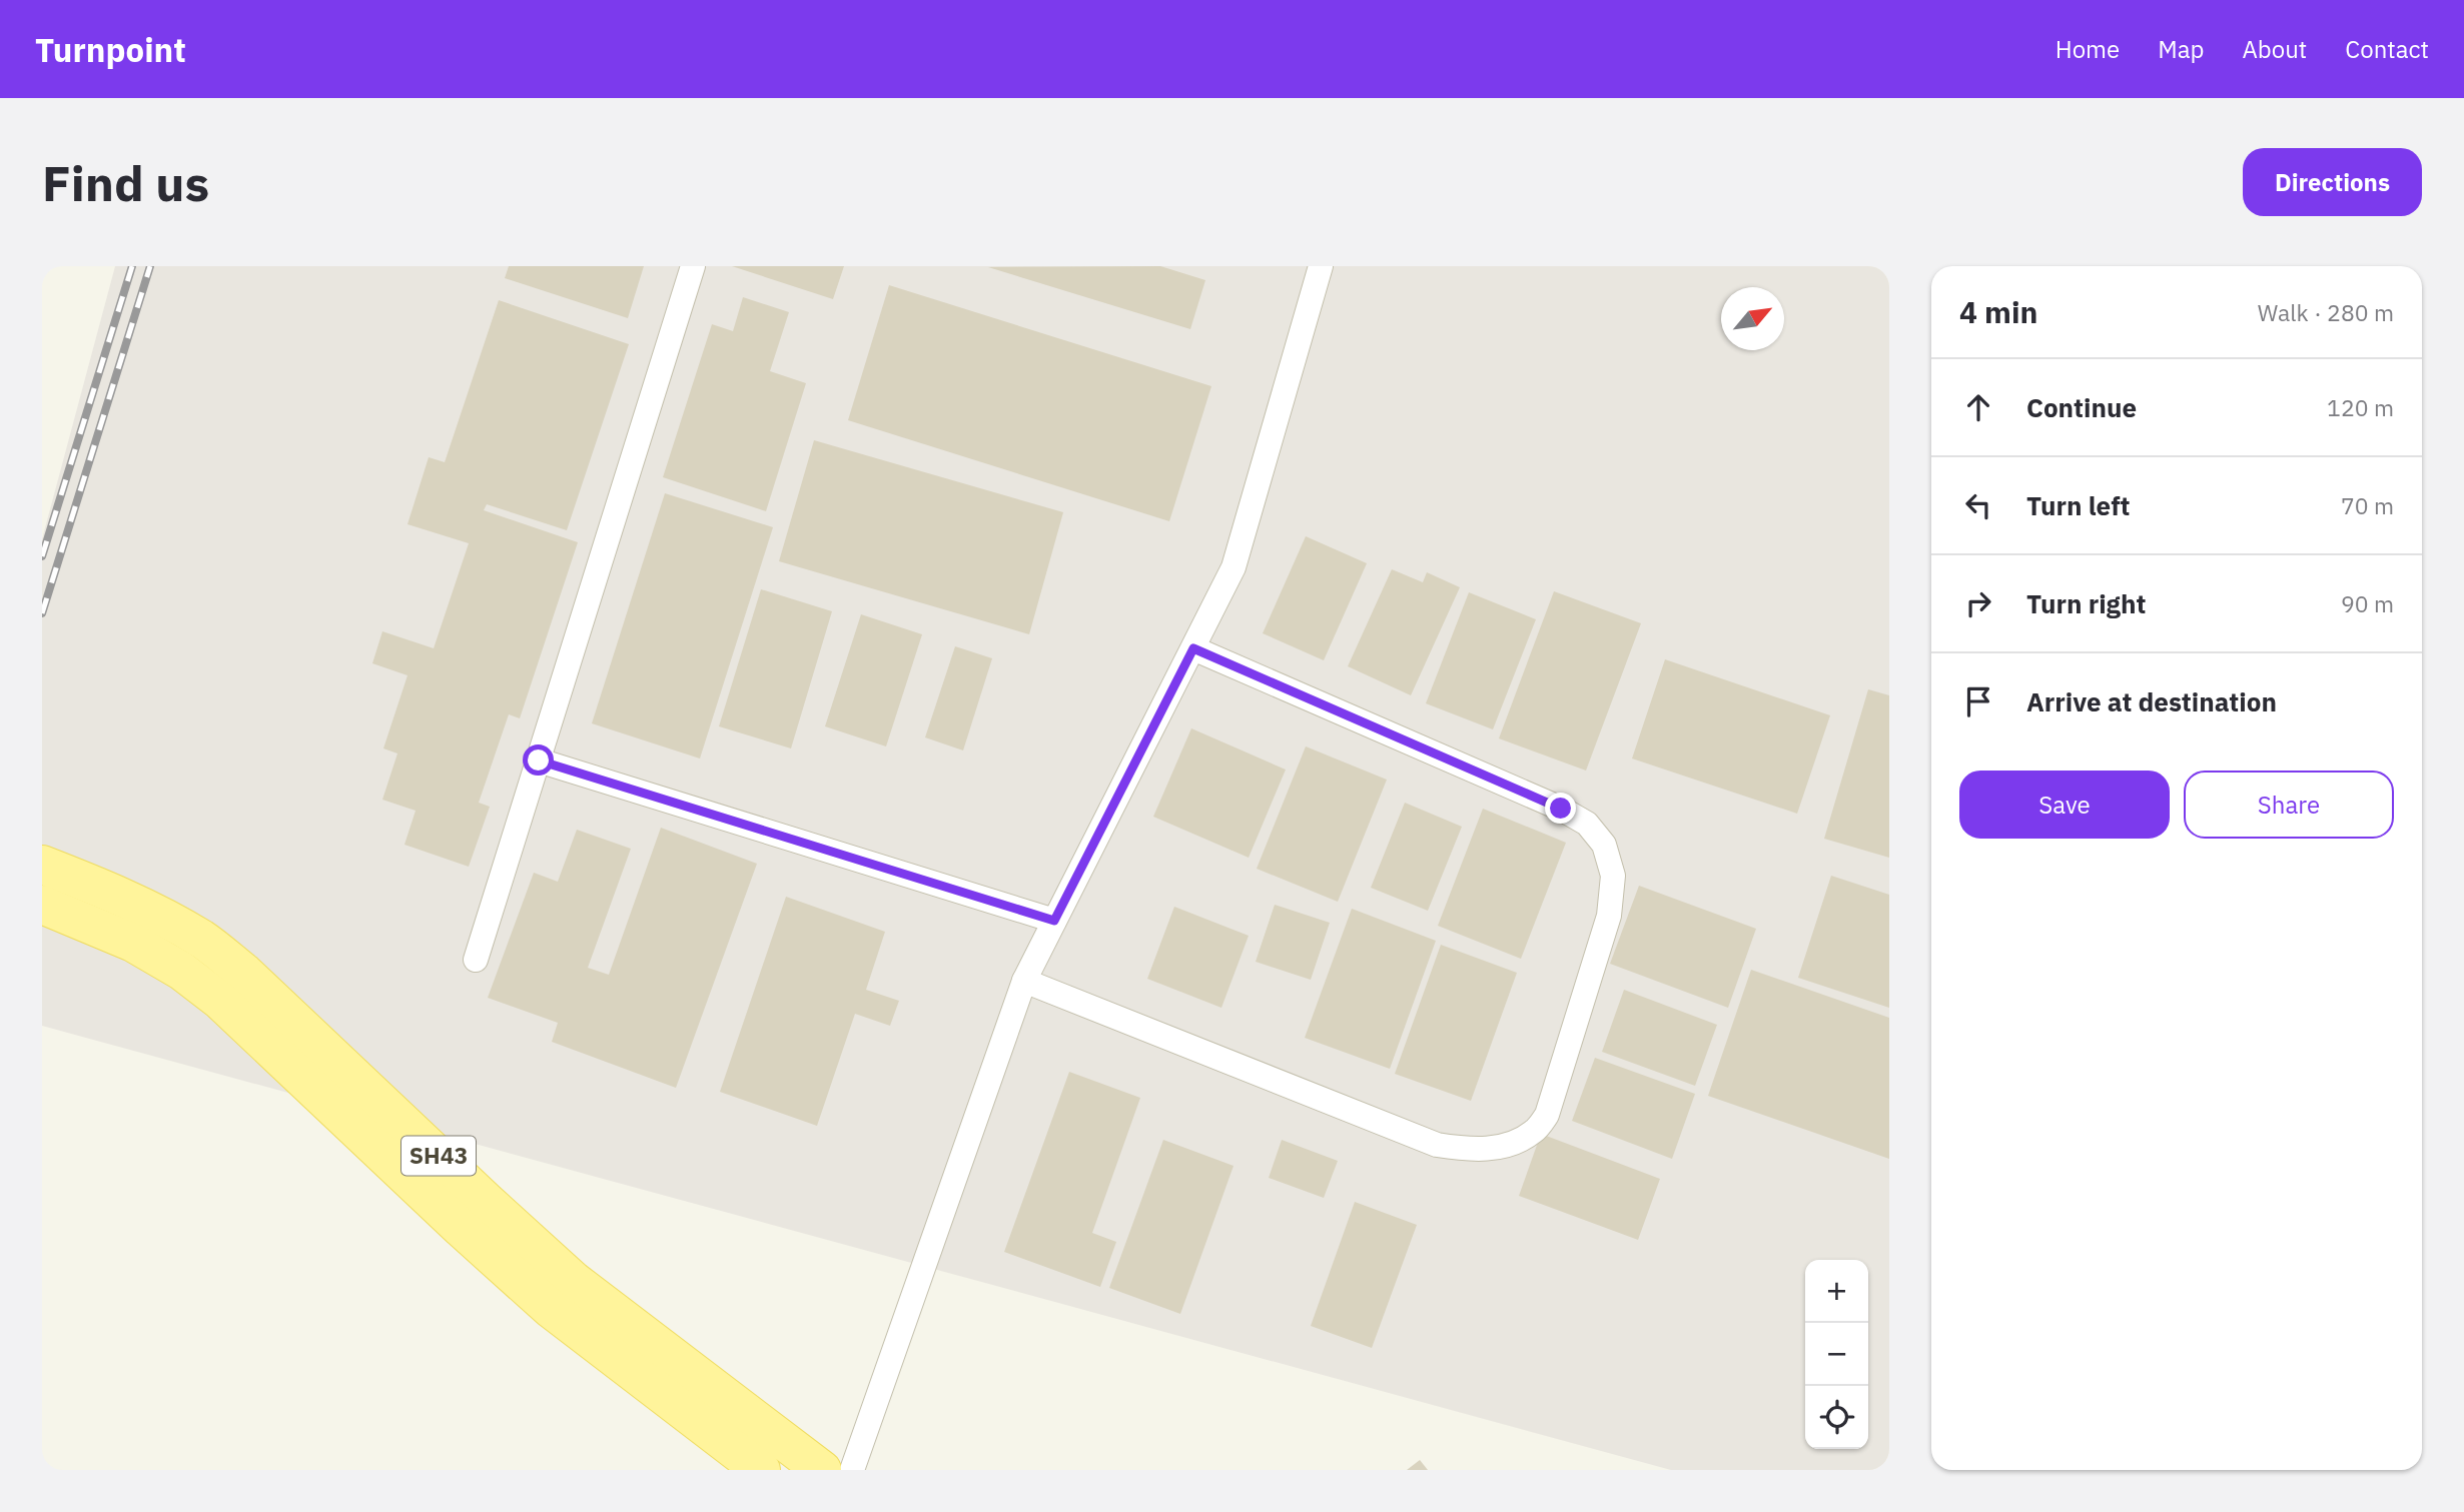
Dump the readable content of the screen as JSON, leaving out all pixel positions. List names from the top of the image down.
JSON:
{
  "streets": {
    "main road": ["SH43"]
  },
  "north": "top right",
  "page": {
    "header": "Turnpoint",
    "nav": [
      "Home",
      "Map",
      "About",
      "Contact"
    ],
    "buttons": [
      "Directions",
      ["Save", "Share"]
    ],
    "title": "Find us",
    "heading": ["4 min", "Walk · 280 m"],
    "list": [
      ["Continue", "120 m"],
      ["Turn left", "70 m"],
      ["Turn right", "90 m"],
      "Arrive at destination"
    ],
    "map_buttons": ["+", "−"]
  }
}
